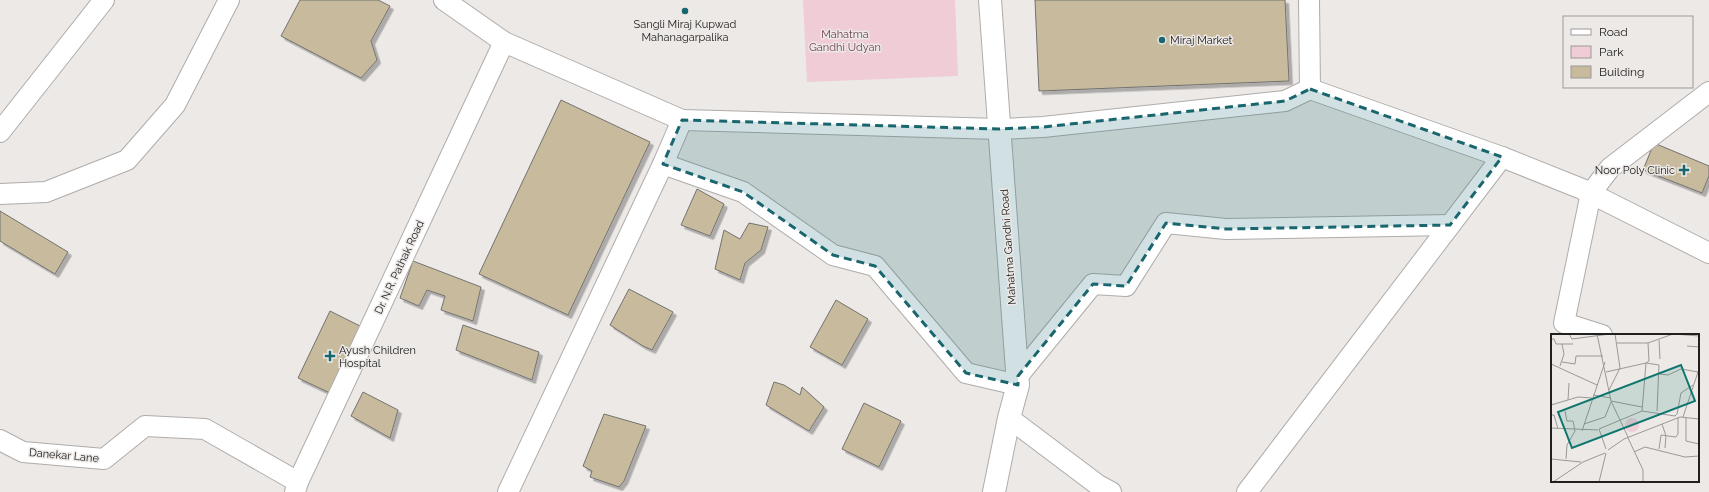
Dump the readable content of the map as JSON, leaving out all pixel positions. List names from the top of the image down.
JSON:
{
  "streets": {
    "main road": ["Mahatma Gandhi Road"],
    "street": ["Dr. N.R. Pathak Road", "Danekar Lane"]
  },
  "crossings": [
    ["Dr. N.R. Pathak Road", "Danekar Lane"]
  ],
  "parks": ["Mahatma Gandhi Udyan"],
  "places": {
    "other": ["Sangli Miraj Kupwad Mahanagarpalika", "Miraj Market"],
    "health": ["Noor Poly Clinic", "Ayush Children Hospital"]
  },
  "legend": ["Road", "Park", "Building"]
}
